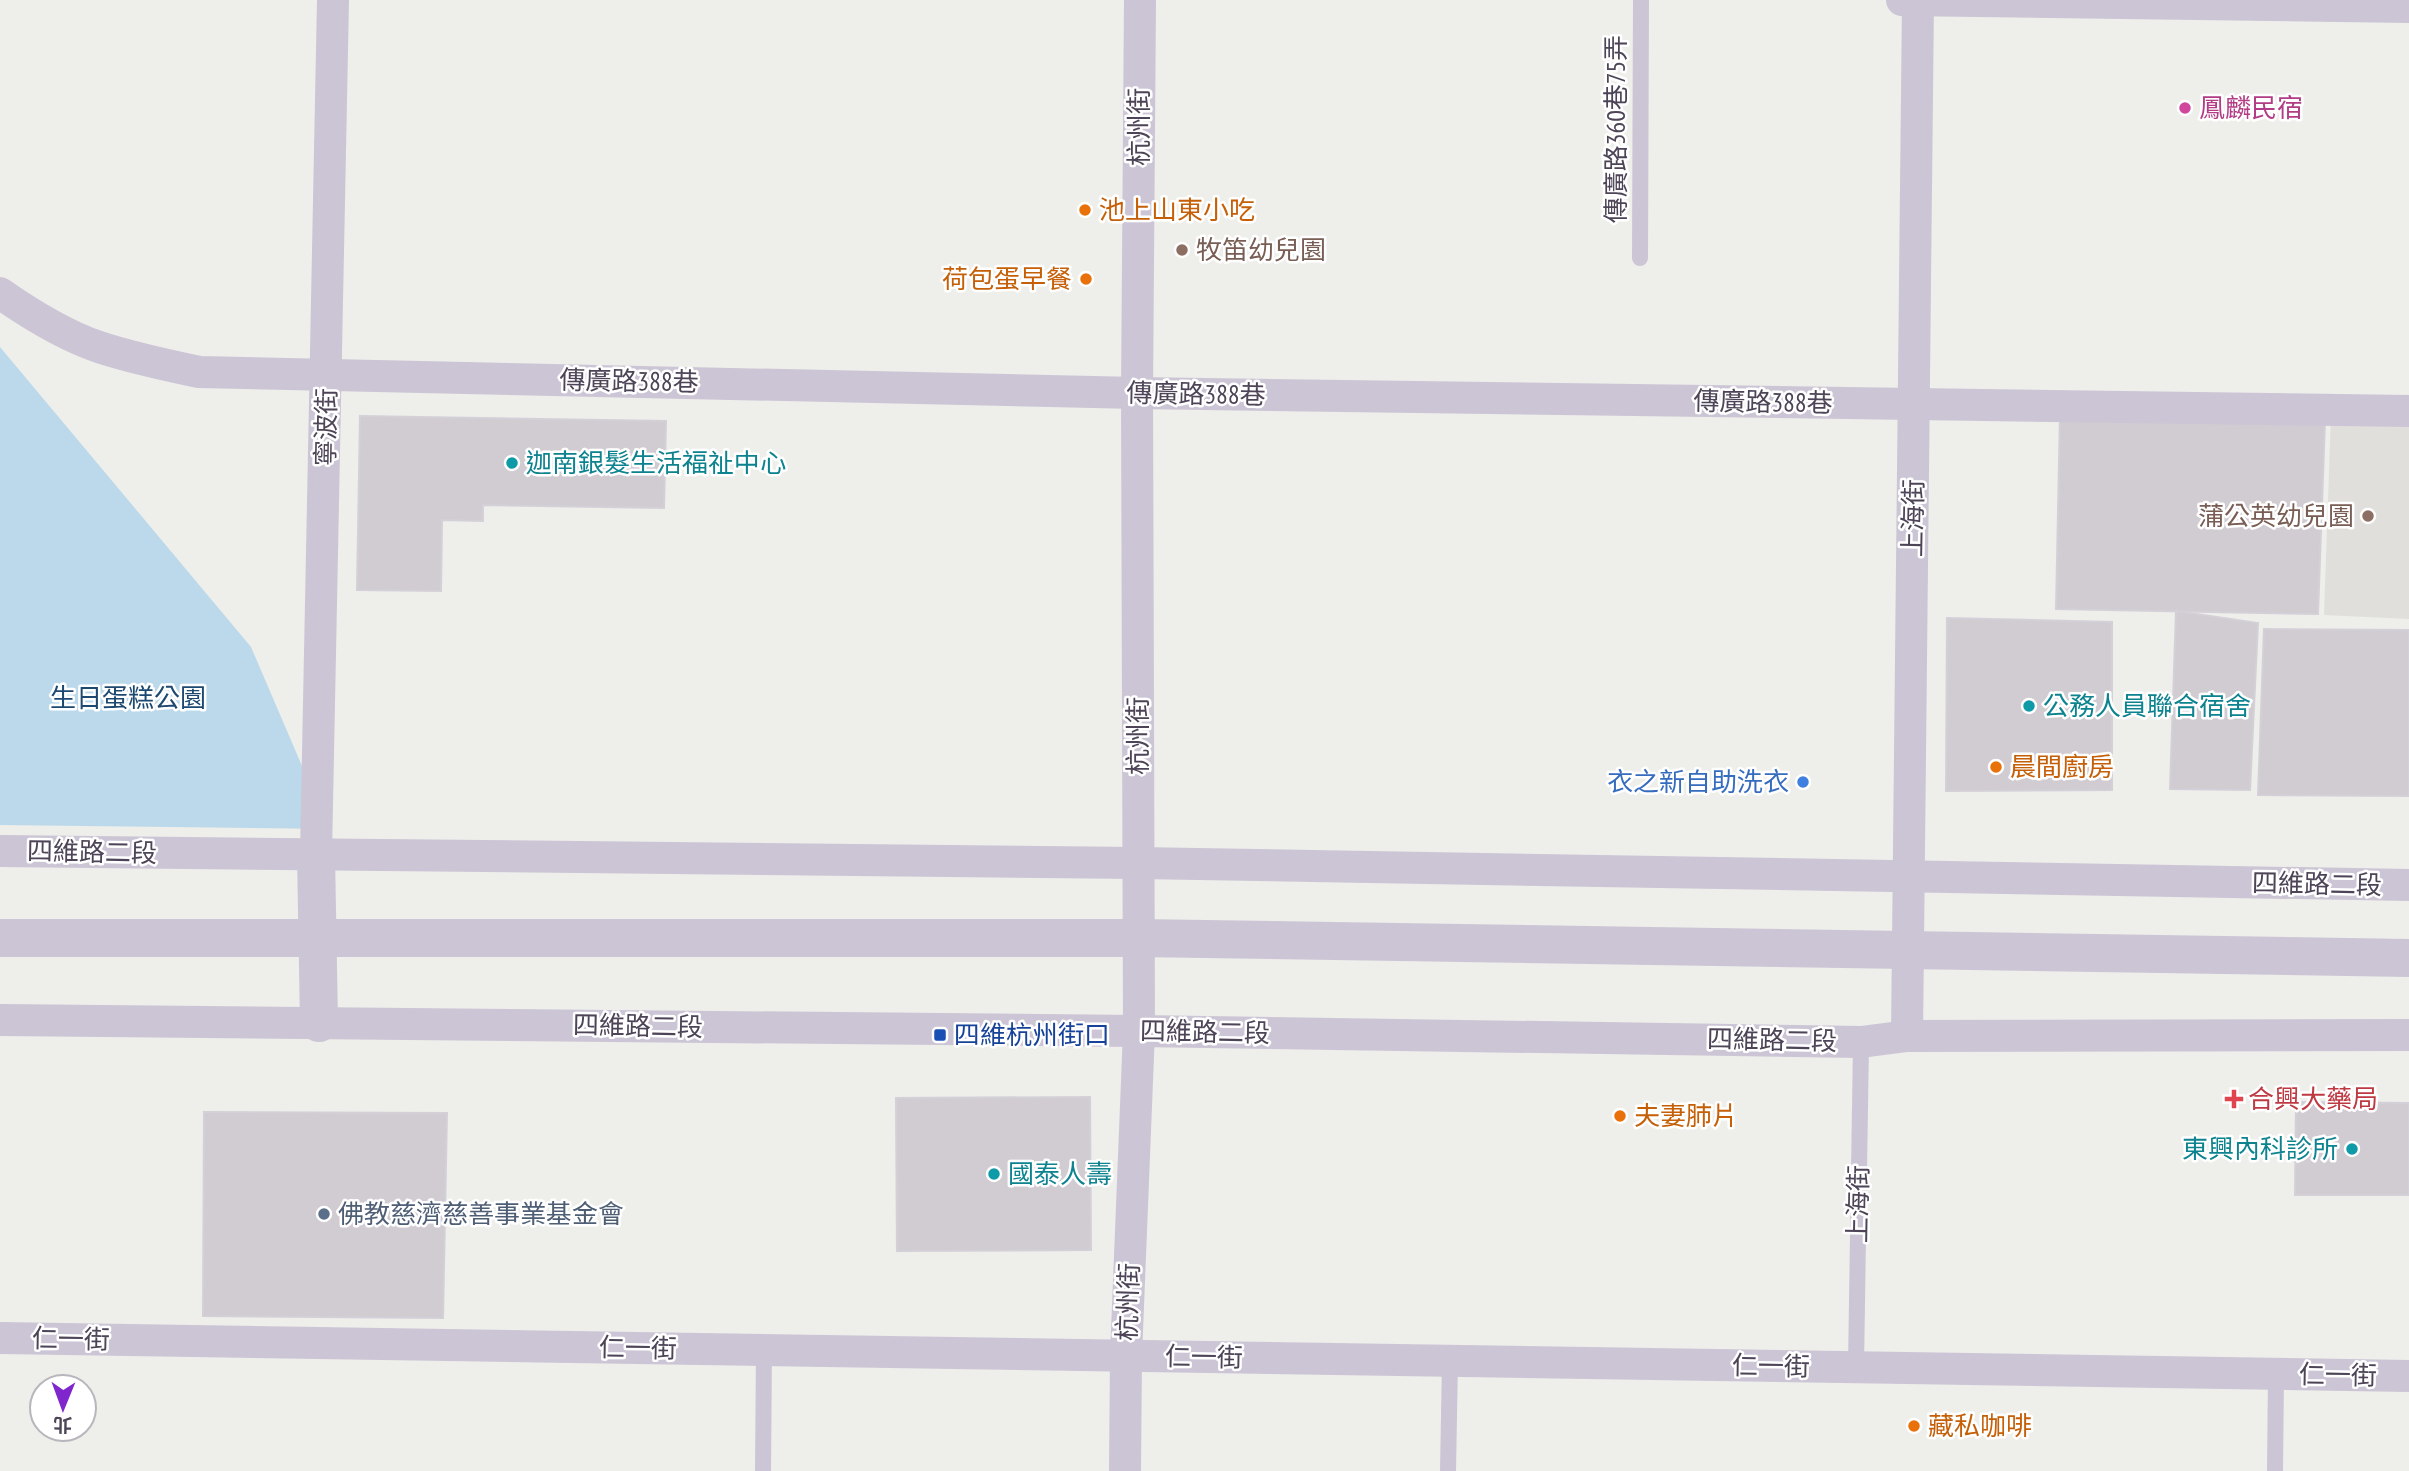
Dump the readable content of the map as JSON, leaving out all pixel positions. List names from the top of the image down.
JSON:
{
  "streets": {
    "street": [
      "杭州街",
      "傳廣路388巷",
      "寧波街",
      "上海街",
      "四維路二段",
      "仁一街"
    ],
    "lane": ["傳廣路360巷75弄"]
  },
  "crossings": [
    ["杭州街", "傳廣路388巷"],
    ["杭州街", "四維路二段"],
    ["杭州街", "仁一街"],
    ["傳廣路388巷", "寧波街"],
    ["傳廣路388巷", "上海街"],
    ["寧波街", "四維路二段"],
    ["上海街", "四維路二段"],
    ["上海街", "仁一街"]
  ],
  "parks": ["生日蛋糕公園"],
  "places": {
    "other": [
      "鳳麟民宿",
      "池上山東小吃",
      "牧笛幼兒園",
      "荷包蛋早餐",
      "迦南銀髮生活福祉中心",
      "蒲公英幼兒園",
      "公務人員聯合宿舍",
      "晨間廚房",
      "衣之新自助洗衣",
      "夫妻肺片",
      "東興內科診所",
      "國泰人壽",
      "佛教慈濟慈善事業基金會",
      "藏私咖啡"
    ],
    "transit": ["四維杭州街口"],
    "health": ["合興大藥局"]
  },
  "north": "bottom"
}
